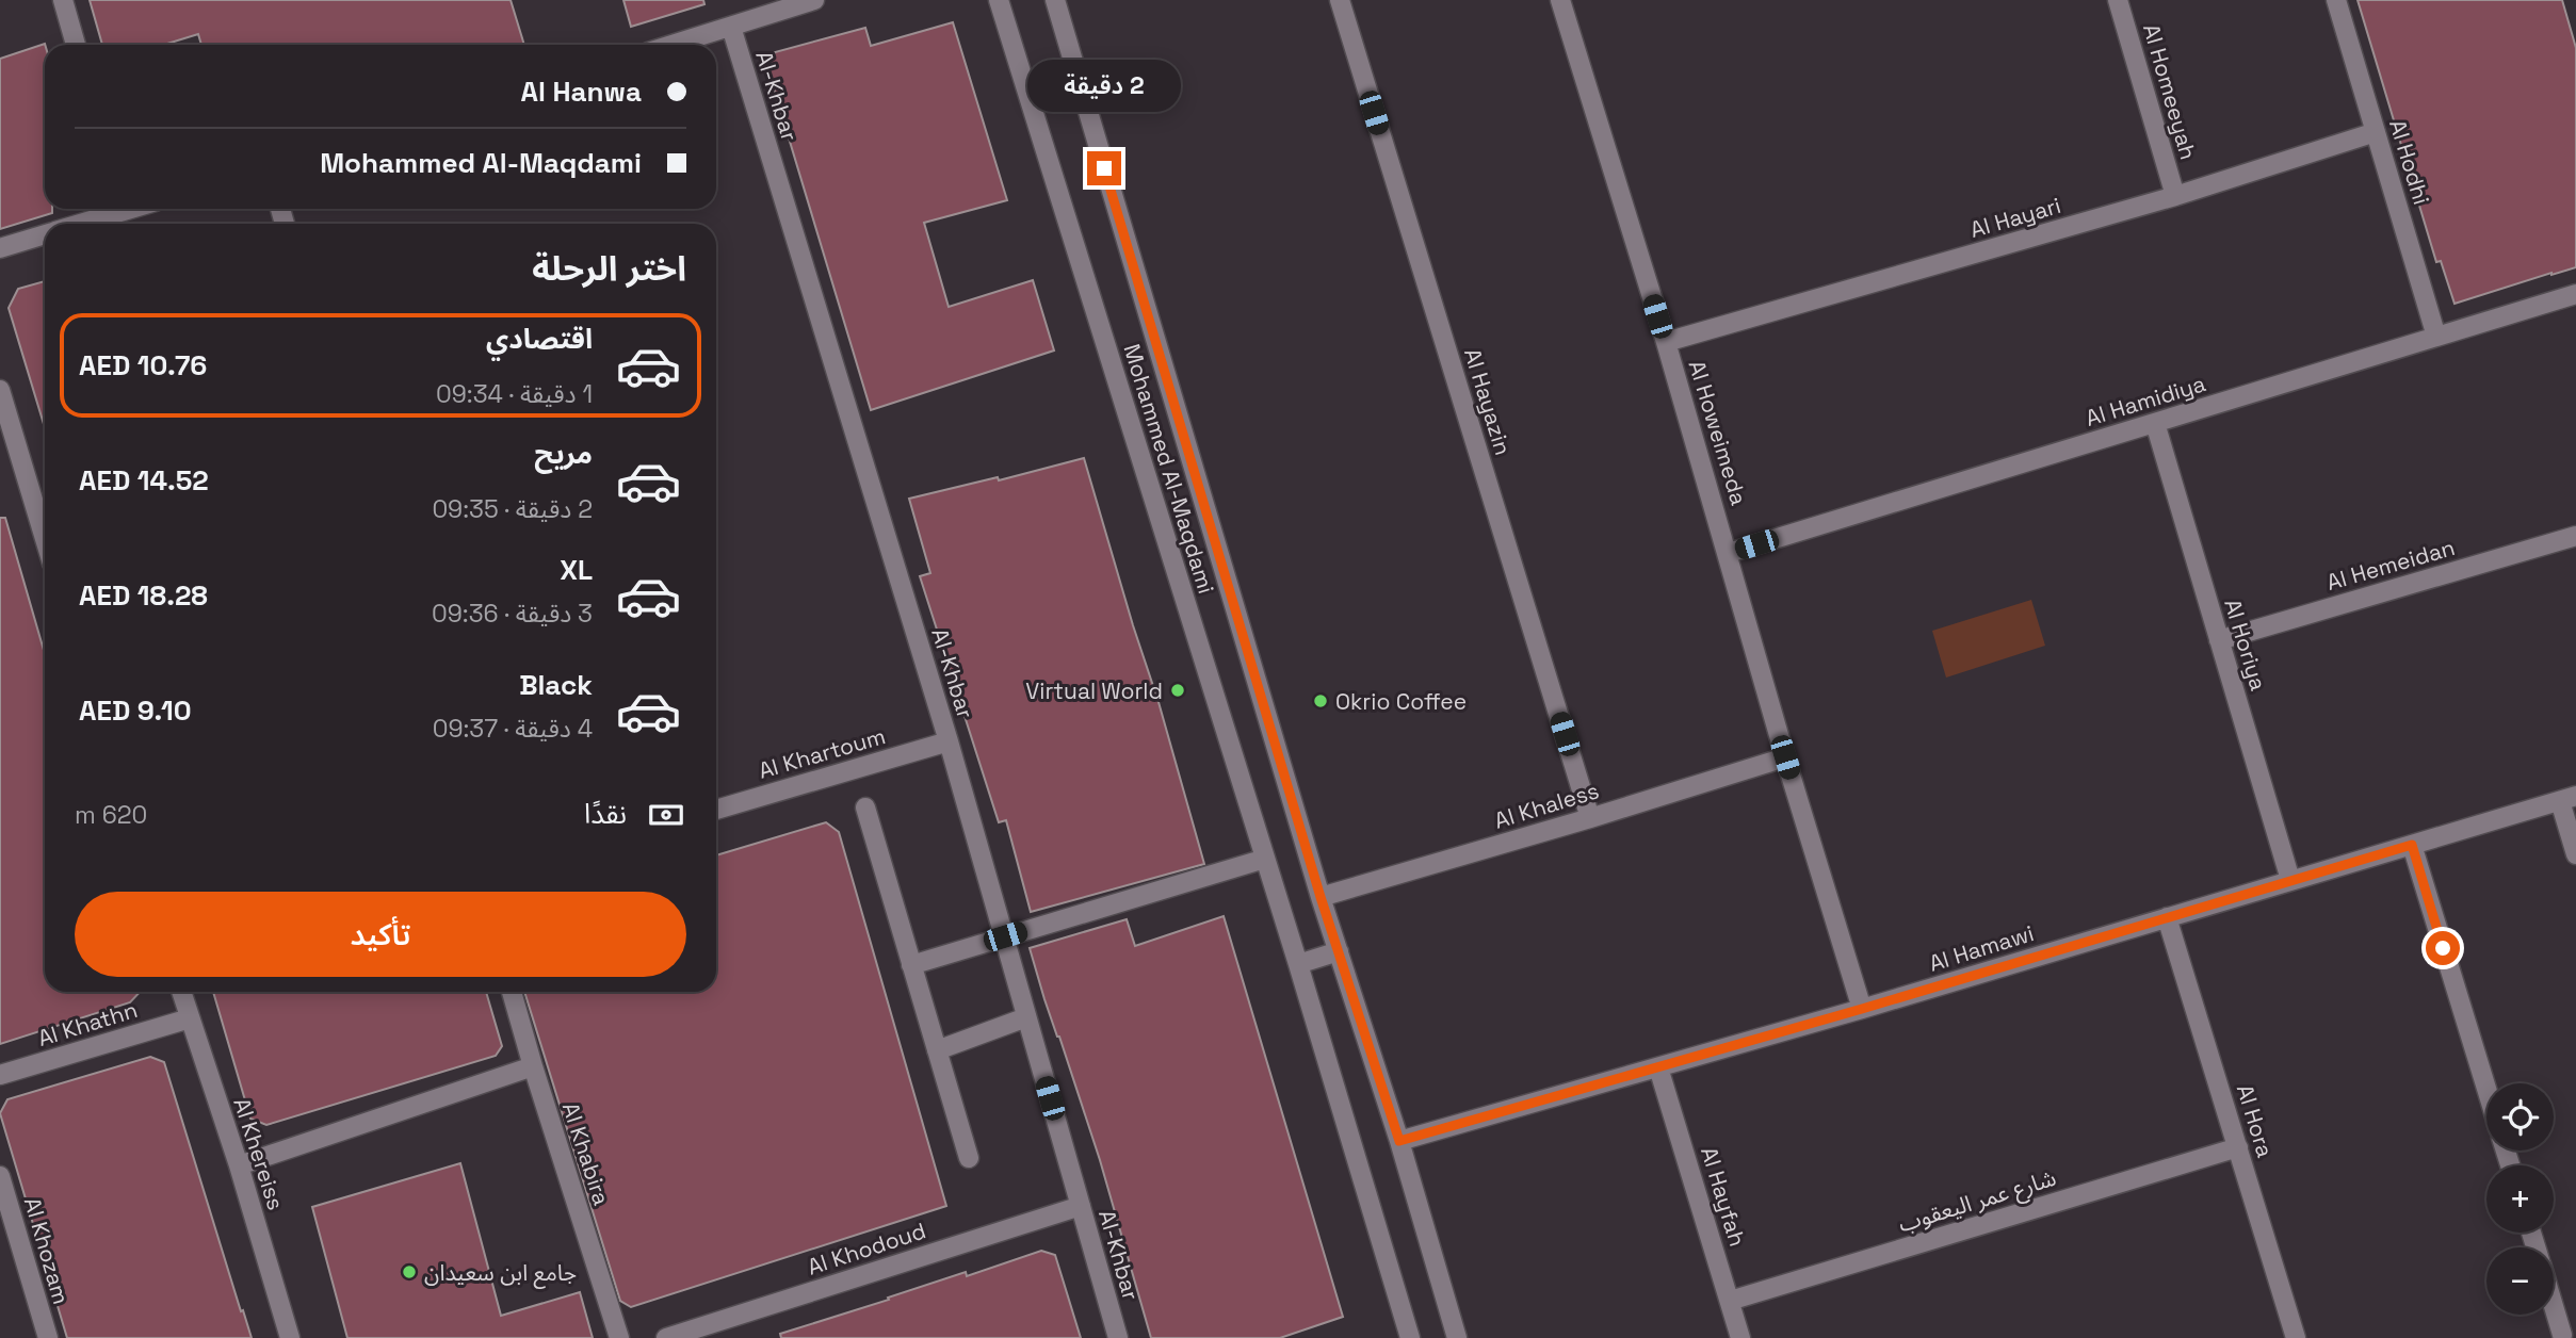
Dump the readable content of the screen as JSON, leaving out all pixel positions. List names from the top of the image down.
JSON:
{
  "streets": {
    "street": [
      "Al Homeeyah",
      "Al-Khbar",
      "Al Hodhi",
      "Al Hayari",
      "Al Hamidiya",
      "Al Hayazin",
      "Al Howeimeda",
      "Mohammed Al-Maqdami",
      "Al Hemeidan",
      "Al Horiya",
      "Al Khartoum",
      "Al Khaless",
      "Al Hamawi",
      "Al Khathn",
      "Al Hora",
      "Al Khereiss",
      "Al Khabira",
      "Al Hayfah",
      "شارع عمر اليعقوب",
      "Al Khodoud",
      "Al Khozam"
    ]
  },
  "crossings": [
    ["Al Homeeyah", "Al Hayari"],
    ["Al-Khbar", "Al Khartoum"],
    ["Al-Khbar", "Al Khodoud"],
    ["Al Hodhi", "Al Hayari"],
    ["Al Hodhi", "Al Hamidiya"],
    ["Al Hayari", "Al Howeimeda"],
    ["Al Hamidiya", "Al Howeimeda"],
    ["Al Hamidiya", "Al Horiya"],
    ["Al Hayazin", "Al Khaless"],
    ["Al Howeimeda", "Al Khaless"],
    ["Al Howeimeda", "Al Hamawi"],
    ["Mohammed Al-Maqdami", "Al Khaless"],
    ["Mohammed Al-Maqdami", "Al Hamawi"],
    ["Al Hemeidan", "Al Horiya"],
    ["Al Horiya", "Al Hamawi"],
    ["Al Hamawi", "Al Hora"],
    ["Al Hamawi", "Al Hayfah"],
    ["Al Khathn", "Al Khereiss"],
    ["Al Hora", "شارع عمر اليعقوب"],
    ["Al Hayfah", "شارع عمر اليعقوب"]
  ],
  "places": ["Virtual World", "Okrio Coffee", "جامع ابن سعيدان"],
  "page": {
    "banner": ["Al Hanwa", "Mohammed Al-Maqdami"],
    "bubble": "2 دقيقة",
    "heading": "اختر الرحلة",
    "list": [
      {
        "name": "اقتصادي",
        "note": "1 دقيقة · 09:34",
        "value": "AED 10.76"
      },
      {
        "name": "مريح",
        "note": "2 دقيقة · 09:35",
        "value": "AED 14.52"
      },
      {
        "name": "XL",
        "note": "3 دقيقة · 09:36",
        "value": "AED 18.28"
      },
      {
        "name": "Black",
        "note": "4 دقيقة · 09:37",
        "value": "AED 9.10"
      }
    ],
    "pay": ["نقدًا", "620 m"],
    "buttons": "تأكيد",
    "map_buttons": ["+", "−"]
  }
}
